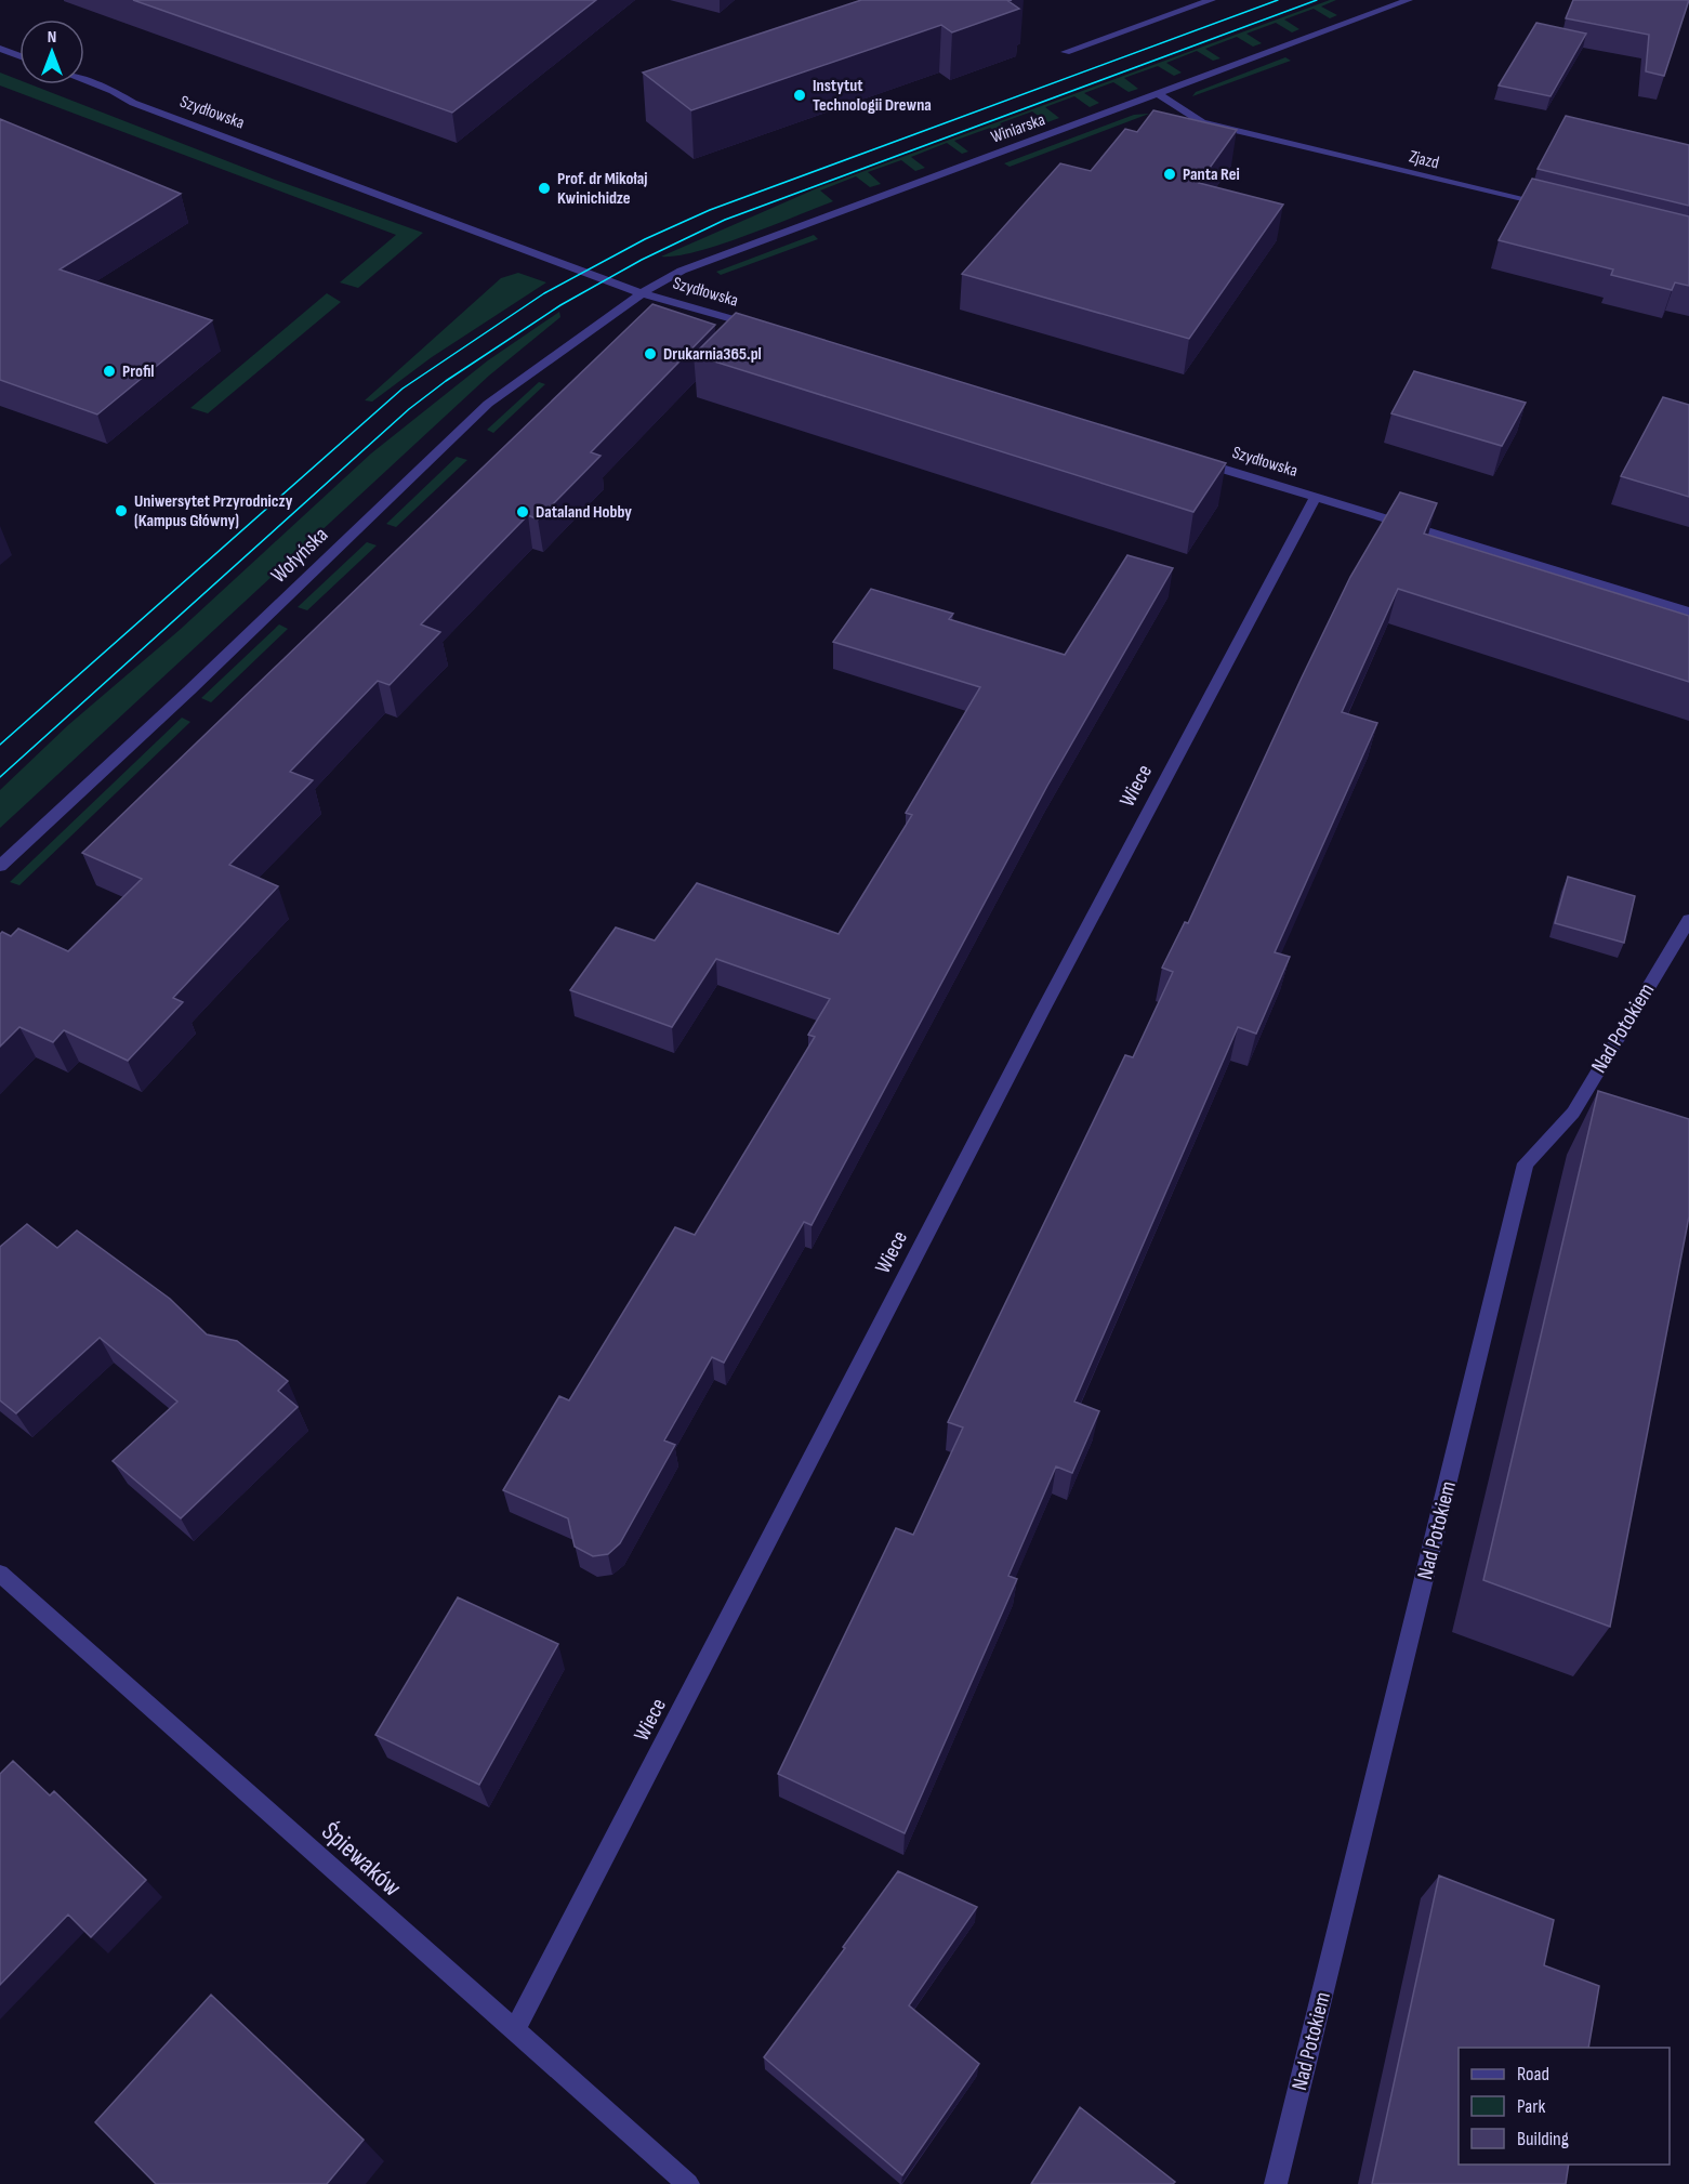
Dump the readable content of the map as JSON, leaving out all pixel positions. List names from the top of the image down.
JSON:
{
  "streets": {
    "street": [
      "Szydłowska",
      "Winiarska",
      "Zjazd",
      "Wołyńska",
      "Wiece",
      "Nad Potokiem",
      "Śpiewaków"
    ]
  },
  "crossings": [
    ["Szydłowska", "Winiarska"],
    ["Szydłowska", "Wołyńska"],
    ["Szydłowska", "Wiece"],
    ["Winiarska", "Zjazd"],
    ["Winiarska", "Wołyńska"],
    ["Wiece", "Śpiewaków"]
  ],
  "places": [
    "Instytut Technologii Drewna",
    "Panta Rei",
    "Prof. dr Mikołaj Kwinichidze",
    "Drukarnia365.pl",
    "Profil",
    "Uniwersytet Przyrodniczy (Kampus Główny)",
    "Dataland Hobby"
  ],
  "legend": ["Road", "Park", "Building"],
  "north": "top"
}
